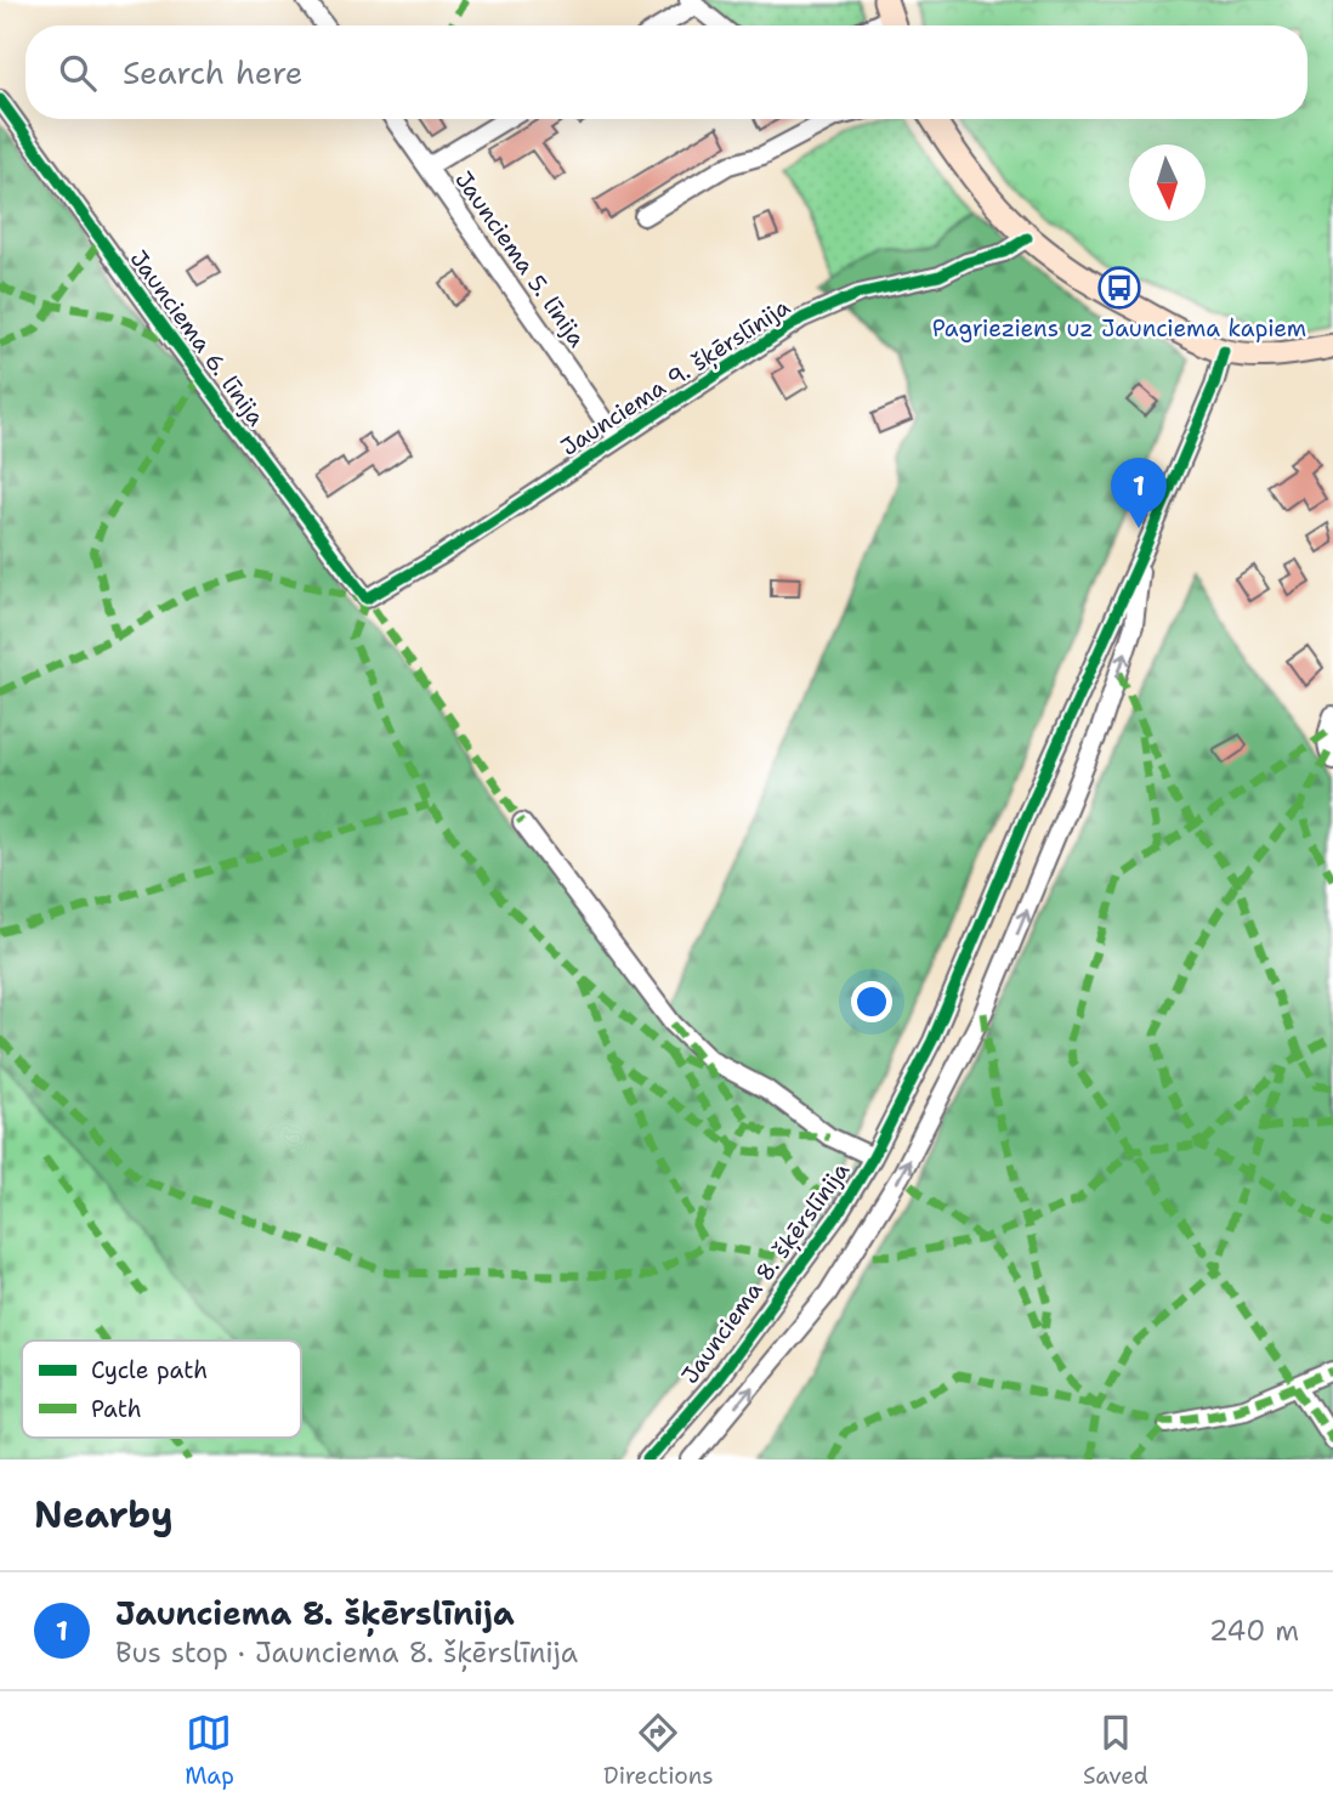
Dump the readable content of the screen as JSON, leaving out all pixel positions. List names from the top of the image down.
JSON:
{
  "streets": {
    "street": [
      "Jaunciema 5. līnija",
      "Jaunciema 6. līnija",
      "Jaunciema 9. šķērslīnija",
      "Jaunciema 8. šķērslīnija"
    ]
  },
  "crossings": [
    ["Jaunciema 5. līnija", "Jaunciema 9. šķērslīnija"],
    ["Jaunciema 6. līnija", "Jaunciema 9. šķērslīnija"]
  ],
  "places": {
    "bus stop": ["Pagrieziens uz Jaunciema kapiem"]
  },
  "legend": ["Cycle path", "Path"],
  "north": "bottom",
  "page": {
    "search": "Search here",
    "pins": "1",
    "heading": "Nearby",
    "list": [
      {
        "mark": "1",
        "name": "Jaunciema 8. šķērslīnija",
        "note": "Bus stop · Jaunciema 8. šķērslīnija",
        "value": "240 m"
      }
    ],
    "nav": ["Map", "Directions", "Saved"]
  }
}
